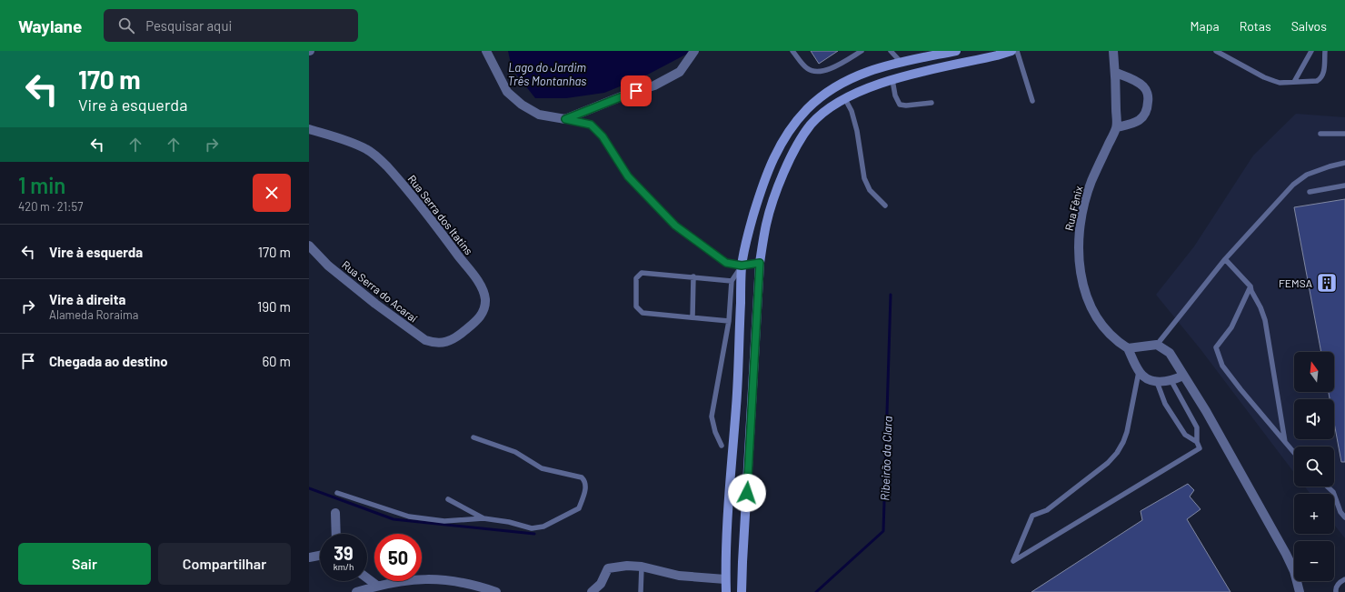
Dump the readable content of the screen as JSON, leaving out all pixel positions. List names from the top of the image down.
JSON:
{
  "streets": {
    "street": ["Rua Fênix", "Rua Serra dos Itatins", "Rua Serra do Acaraí"]
  },
  "crossings": [
    ["Rua Serra dos Itatins", "Rua Serra do Acaraí"]
  ],
  "water": ["Lago do Jardim Três Montanhas", "Ribeirão da Clara"],
  "places": {
    "building": ["FEMSA"]
  },
  "north": "top",
  "page": {
    "header": "Waylane",
    "search": "Pesquisar aqui",
    "nav": ["Mapa", "Rotas", "Salvos"],
    "turn": ["170 m", "Vire à esquerda"],
    "heading": ["1 min", "420 m · 21:57"],
    "list": [
      {
        "name": "Vire à esquerda",
        "value": "170 m"
      },
      {
        "name": "Vire à direita",
        "note": "Alameda Roraima",
        "value": "190 m"
      },
      {
        "name": "Chegada ao destino",
        "value": "60 m"
      }
    ],
    "map_buttons": ["+", "−"],
    "speed": "39 km/h",
    "limit": "50",
    "buttons": ["Sair", "Compartilhar"]
  }
}
